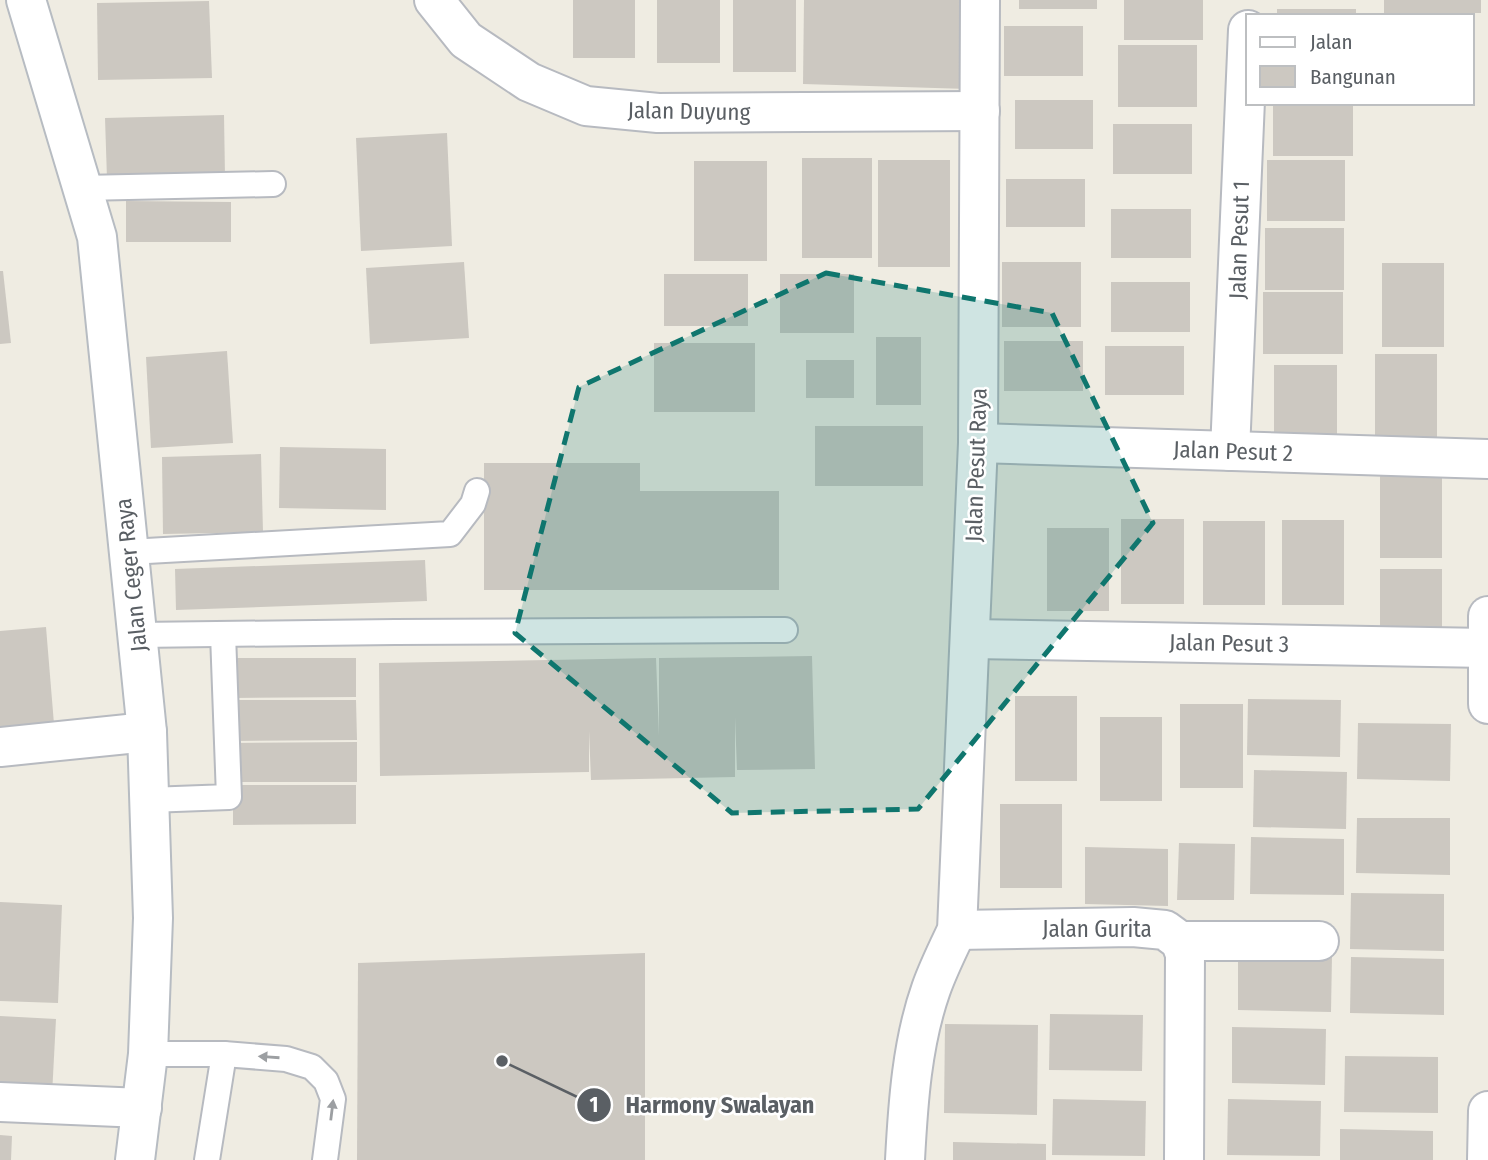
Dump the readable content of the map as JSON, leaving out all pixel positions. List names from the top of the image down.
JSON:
{
  "streets": {
    "street": [
      "Jalan Duyung",
      "Jalan Pesut 1",
      "Jalan Pesut 2",
      "Jalan Pesut Raya",
      "Jalan Ceger Raya",
      "Jalan Pesut 3",
      "Jalan Gurita"
    ]
  },
  "crossings": [
    ["Jalan Duyung", "Jalan Pesut Raya"],
    ["Jalan Pesut 1", "Jalan Pesut 2"],
    ["Jalan Pesut 2", "Jalan Pesut Raya"],
    ["Jalan Pesut Raya", "Jalan Pesut 3"],
    ["Jalan Pesut Raya", "Jalan Gurita"]
  ],
  "places": ["Harmony Swalayan"],
  "legend": ["Jalan", "Bangunan"]
}
